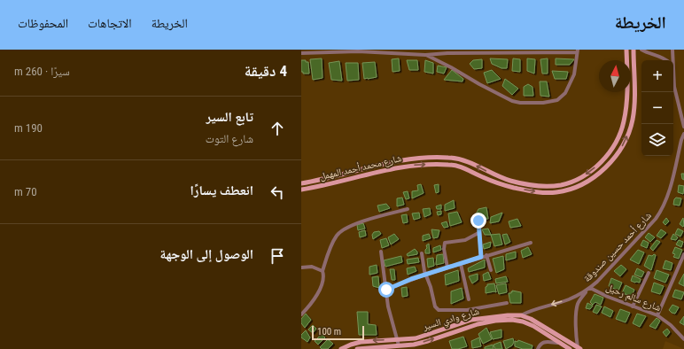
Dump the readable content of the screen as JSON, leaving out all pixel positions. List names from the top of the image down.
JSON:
{
  "streets": {
    "main road": ["شارع محمد أحمد المهمل", "شارع وادي السير"],
    "street": ["شارع أحمد حسين صندوقة", "شارع سالم رحيل"]
  },
  "crossings": [
    ["شارع أحمد حسين صندوقة", "شارع سالم رحيل"],
    ["شارع أحمد حسين صندوقة", "شارع وادي السير"]
  ],
  "scale_bar": "100 m",
  "north": "top",
  "page": {
    "header": "الخريطة",
    "nav": ["الخريطة", "الاتجاهات", "المحفوظات"],
    "heading": ["4 دقيقة", "سيرًا · 260 m"],
    "map_buttons": ["+", "−"],
    "list": [
      ["تابع السير", "شارع التوت", "190 m"],
      ["انعطف يسارًا", "70 m"],
      "الوصول إلى الوجهة"
    ],
    "scale": "100 m"
  }
}
